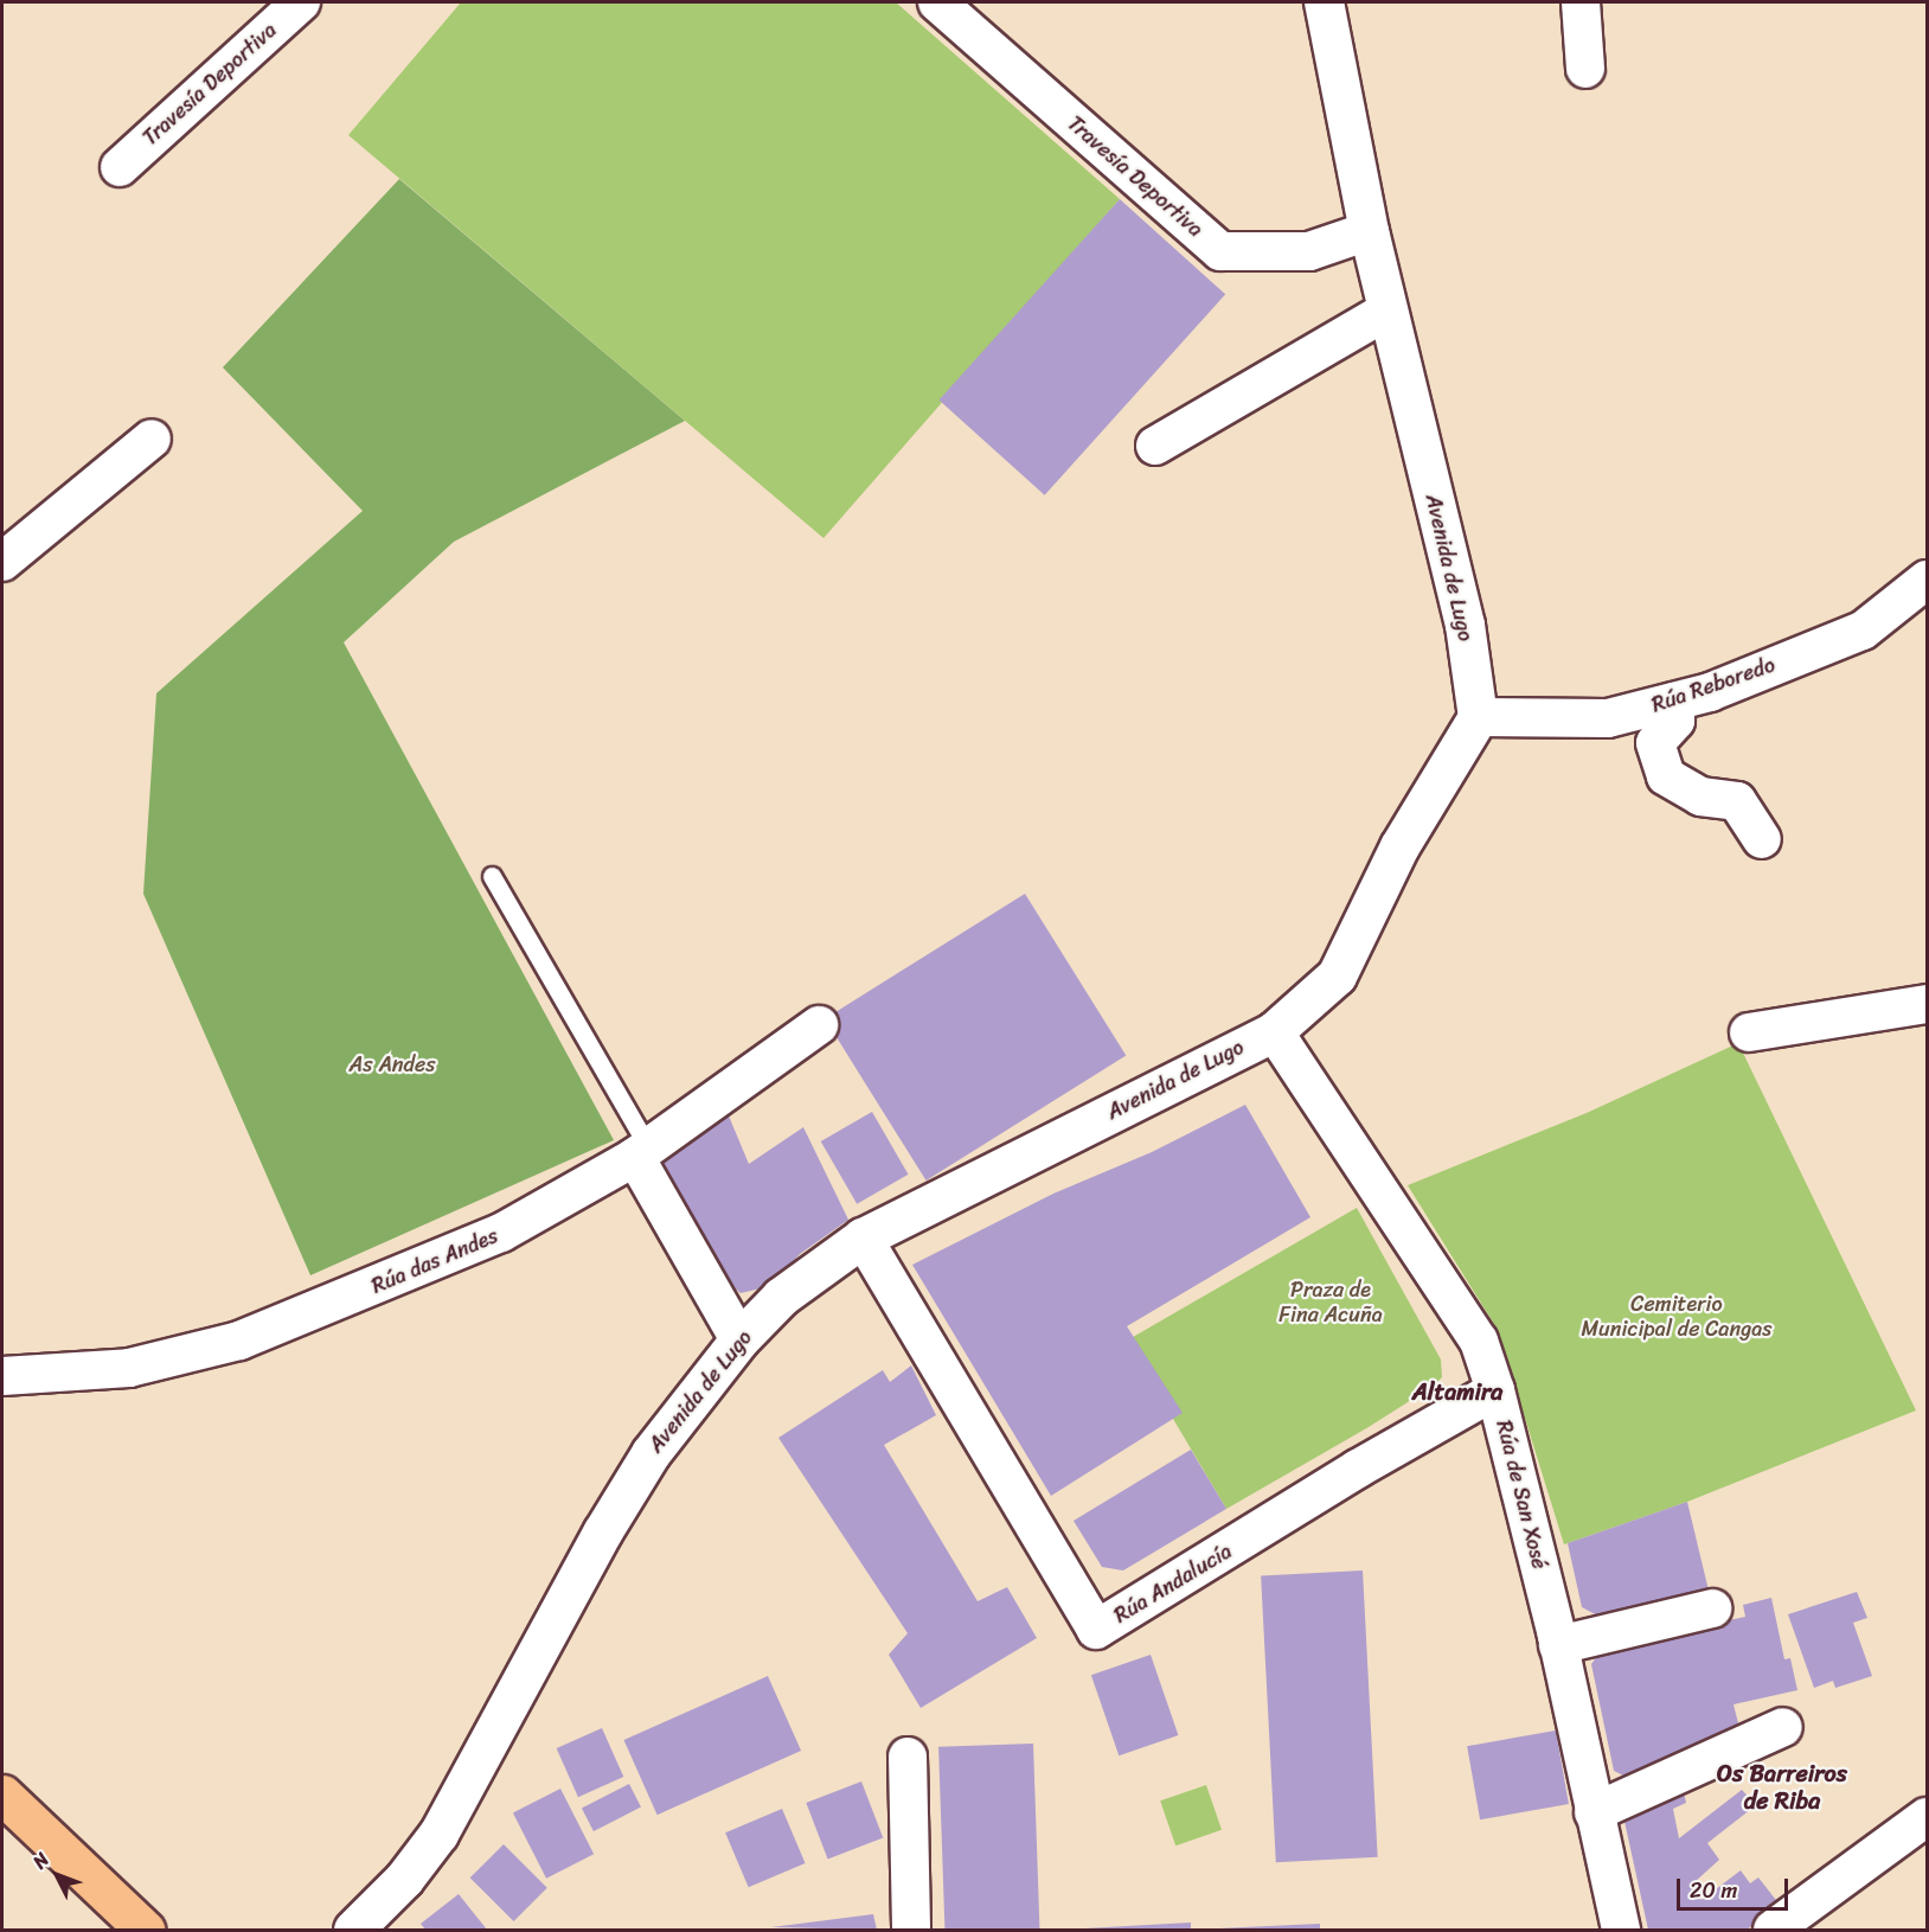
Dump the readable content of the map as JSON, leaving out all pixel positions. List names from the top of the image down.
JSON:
{
  "streets": {
    "street": [
      "Travesía Deportiva",
      "Avenida de Lugo",
      "Rúa Reboredo",
      "Rúa das Andes",
      "Rúa de San Xosé",
      "Rúa Andalucía"
    ]
  },
  "crossings": [
    ["Travesía Deportiva", "Avenida de Lugo"],
    ["Avenida de Lugo", "Rúa Reboredo"],
    ["Avenida de Lugo", "Rúa de San Xosé"],
    ["Avenida de Lugo", "Rúa Andalucía"],
    ["Rúa de San Xosé", "Rúa Andalucía"]
  ],
  "districts": ["Altamira", "Os Barreiros de Riba"],
  "parks": ["As Andes", "Praza de Fina Acuña", "Cemiterio Municipal de Cangas"],
  "scale_bar": "20 m",
  "north": "top left"
}
